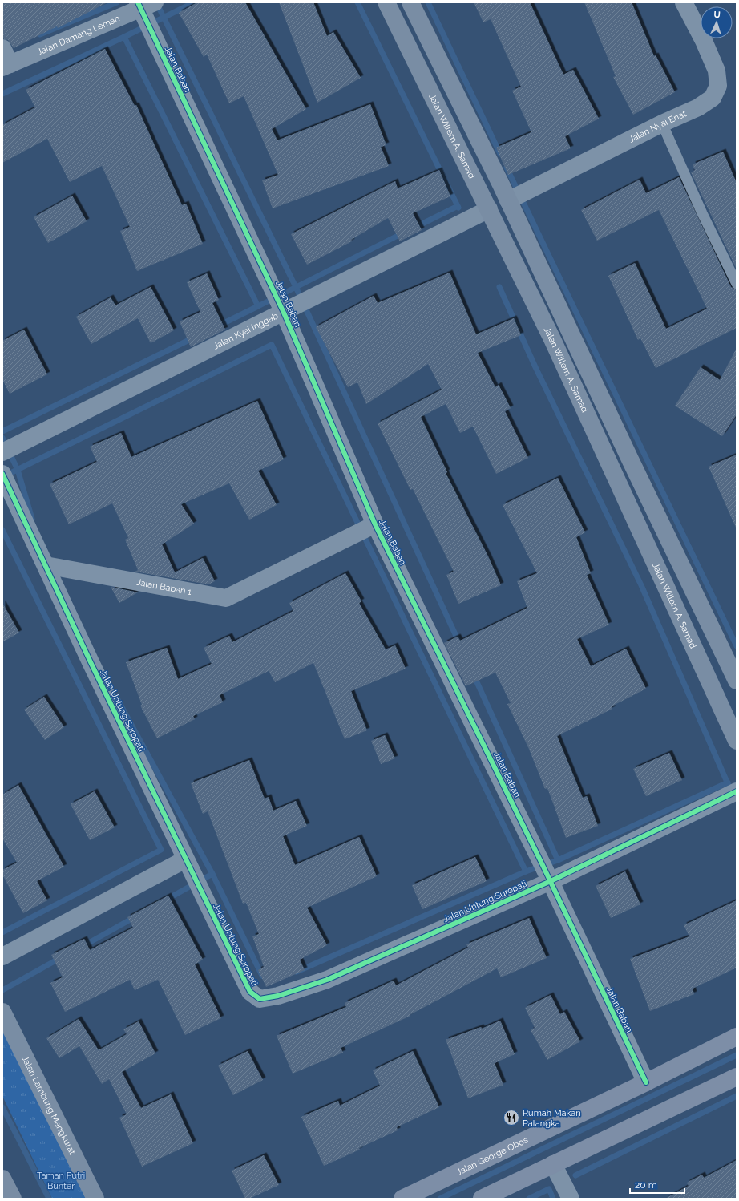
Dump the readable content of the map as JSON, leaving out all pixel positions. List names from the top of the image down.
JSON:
{
  "streets": {
    "main road": ["Jalan Willem A. Samad", "Jalan Lambung Mangkurat", "Jalan George Obos"],
    "street": [
      "Jalan Damang Leman",
      "Jalan Baban",
      "Jalan Nyai Enat",
      "Jalan Kyai Inggab",
      "Jalan Baban 1",
      "Jalan Untung Suropati"
    ]
  },
  "crossings": [
    ["Jalan Damang Leman", "Jalan Baban"],
    ["Jalan Baban", "Jalan Kyai Inggab"],
    ["Jalan Baban", "Jalan Baban 1"],
    ["Jalan Baban", "Jalan Untung Suropati"],
    ["Jalan Baban", "Jalan George Obos"],
    ["Jalan Willem A. Samad", "Jalan Kyai Inggab"],
    ["Jalan Baban 1", "Jalan Untung Suropati"]
  ],
  "parks": ["Taman Putri Bunter"],
  "places": {
    "restaurant": ["Rumah Makan Palangka"]
  },
  "scale_bar": "20 m",
  "north": "top"
}
